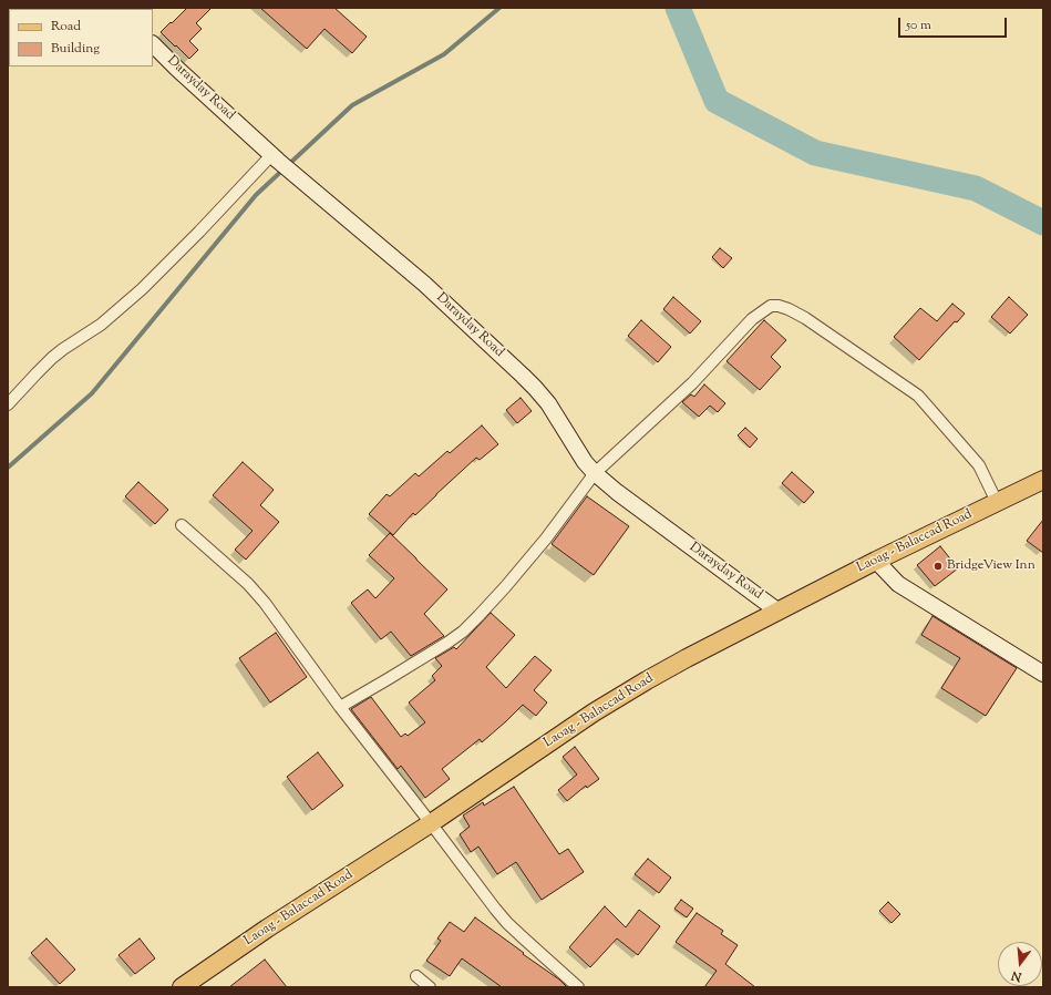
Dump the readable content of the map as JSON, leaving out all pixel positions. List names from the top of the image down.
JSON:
{
  "streets": {
    "main road": ["Laoag - Balaccad Road"],
    "street": ["Darayday Road"]
  },
  "crossings": [
    ["Darayday Road", "Laoag - Balaccad Road"]
  ],
  "places": ["BridgeView Inn"],
  "legend": ["Road", "Building"],
  "scale_bar": "50 m",
  "north": "bottom"
}
